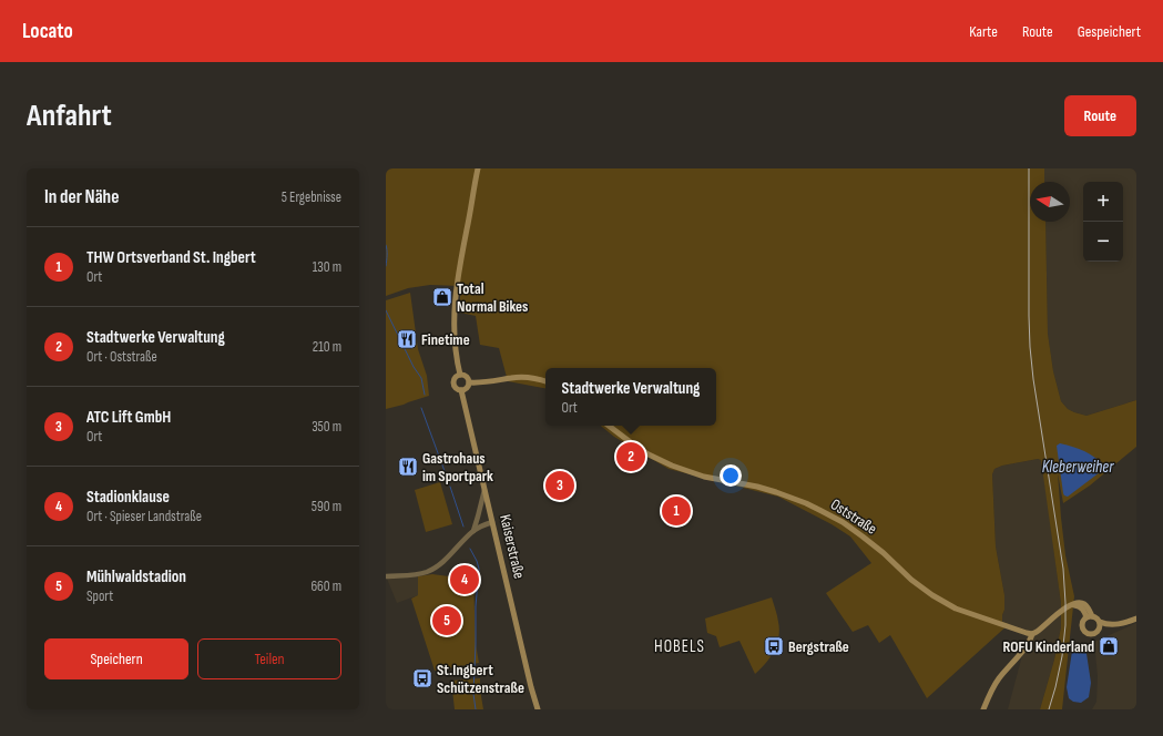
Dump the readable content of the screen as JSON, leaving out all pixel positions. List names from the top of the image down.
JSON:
{
  "streets": {
    "main road": ["Oststraße", "Kaiserstraße"]
  },
  "districts": ["HOBELS"],
  "water": ["Kleberweiher"],
  "places": {
    "shop": ["Total Normal Bikes", "ROFU Kinderland"],
    "restaurant": ["Finetime", "Gastrohaus im Sportpark"],
    "bus stop": ["Bergstraße", "St.Ingbert Schützenstraße"]
  },
  "north": "left",
  "page": {
    "header": "Locato",
    "nav": ["Karte", "Route", "Gespeichert"],
    "buttons": [
      "Route",
      ["Speichern", "Teilen"]
    ],
    "title": "Anfahrt",
    "heading": ["In der Nähe", "5 Ergebnisse"],
    "map_buttons": ["+", "−"],
    "list": [
      {
        "mark": "1",
        "name": "THW Ortsverband St. Ingbert",
        "note": "Ort",
        "value": "130 m"
      },
      {
        "mark": "2",
        "name": "Stadtwerke Verwaltung",
        "note": "Ort · Oststraße",
        "value": "210 m"
      },
      {
        "mark": "3",
        "name": "ATC Lift GmbH",
        "note": "Ort",
        "value": "350 m"
      },
      {
        "mark": "4",
        "name": "Stadionklause",
        "note": "Ort · Spieser Landstraße",
        "value": "590 m"
      },
      {
        "mark": "5",
        "name": "Mühlwaldstadion",
        "note": "Sport",
        "value": "660 m"
      }
    ],
    "popup": ["Stadtwerke Verwaltung", "Ort"],
    "pins": [
      "2",
      "3",
      "1",
      "4",
      "5"
    ]
  }
}
